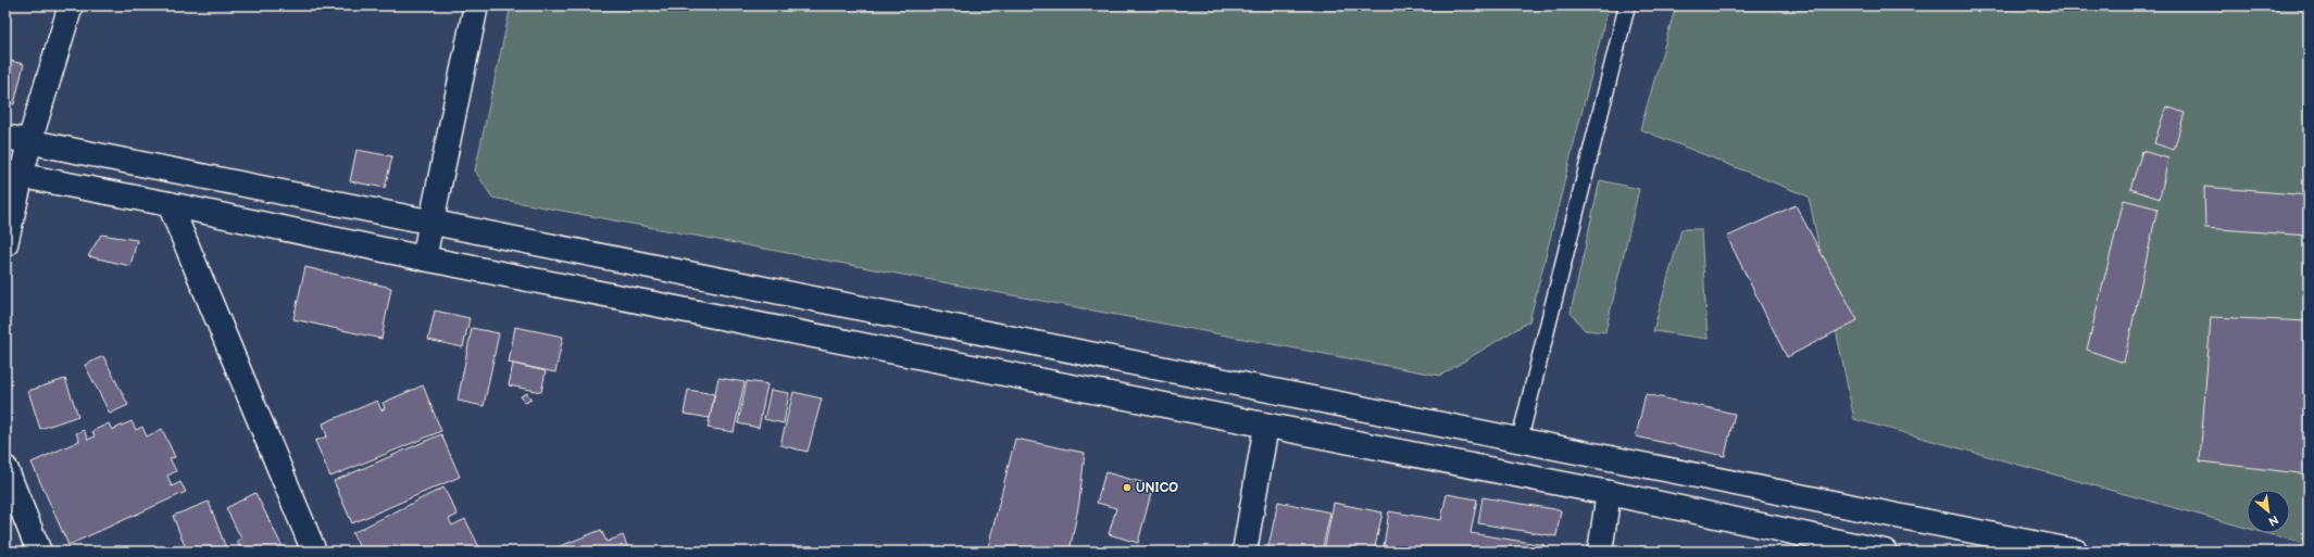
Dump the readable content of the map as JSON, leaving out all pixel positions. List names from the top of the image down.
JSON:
{
  "places": ["UNICO"],
  "north": "bottom right"
}
